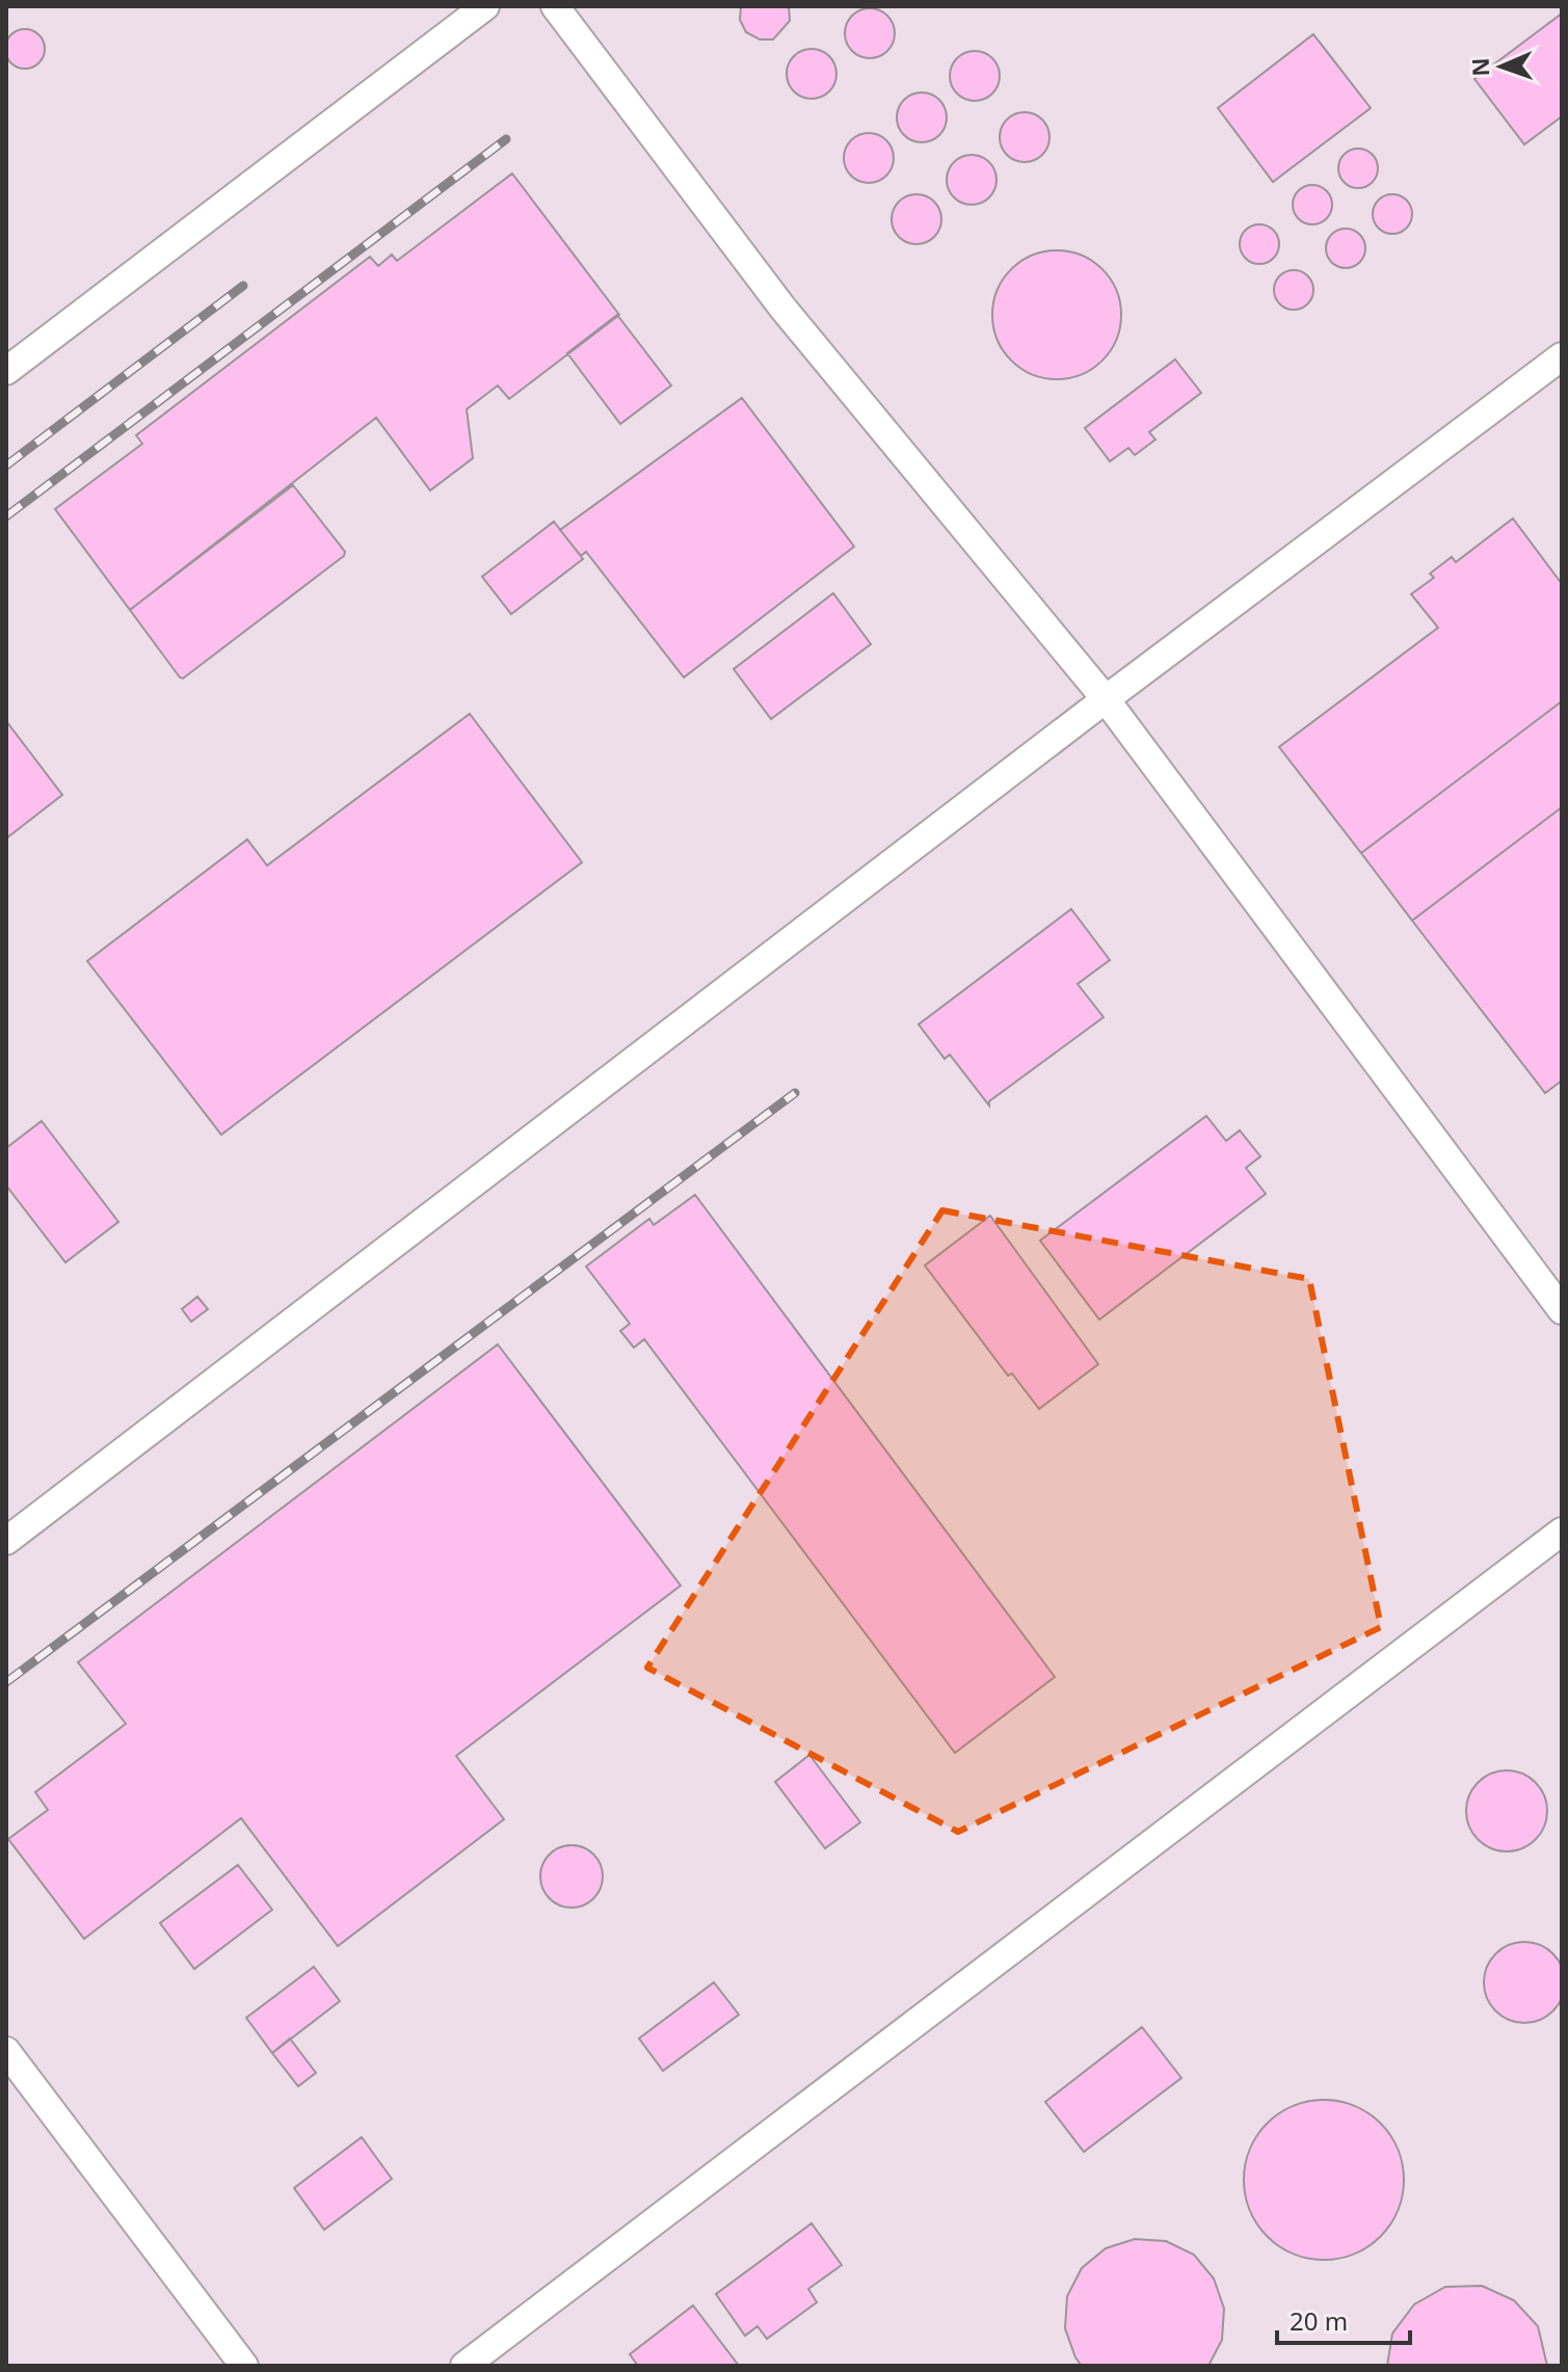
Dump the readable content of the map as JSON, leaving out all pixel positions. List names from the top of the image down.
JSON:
{
  "scale_bar": "20 m",
  "north": "left"
}
